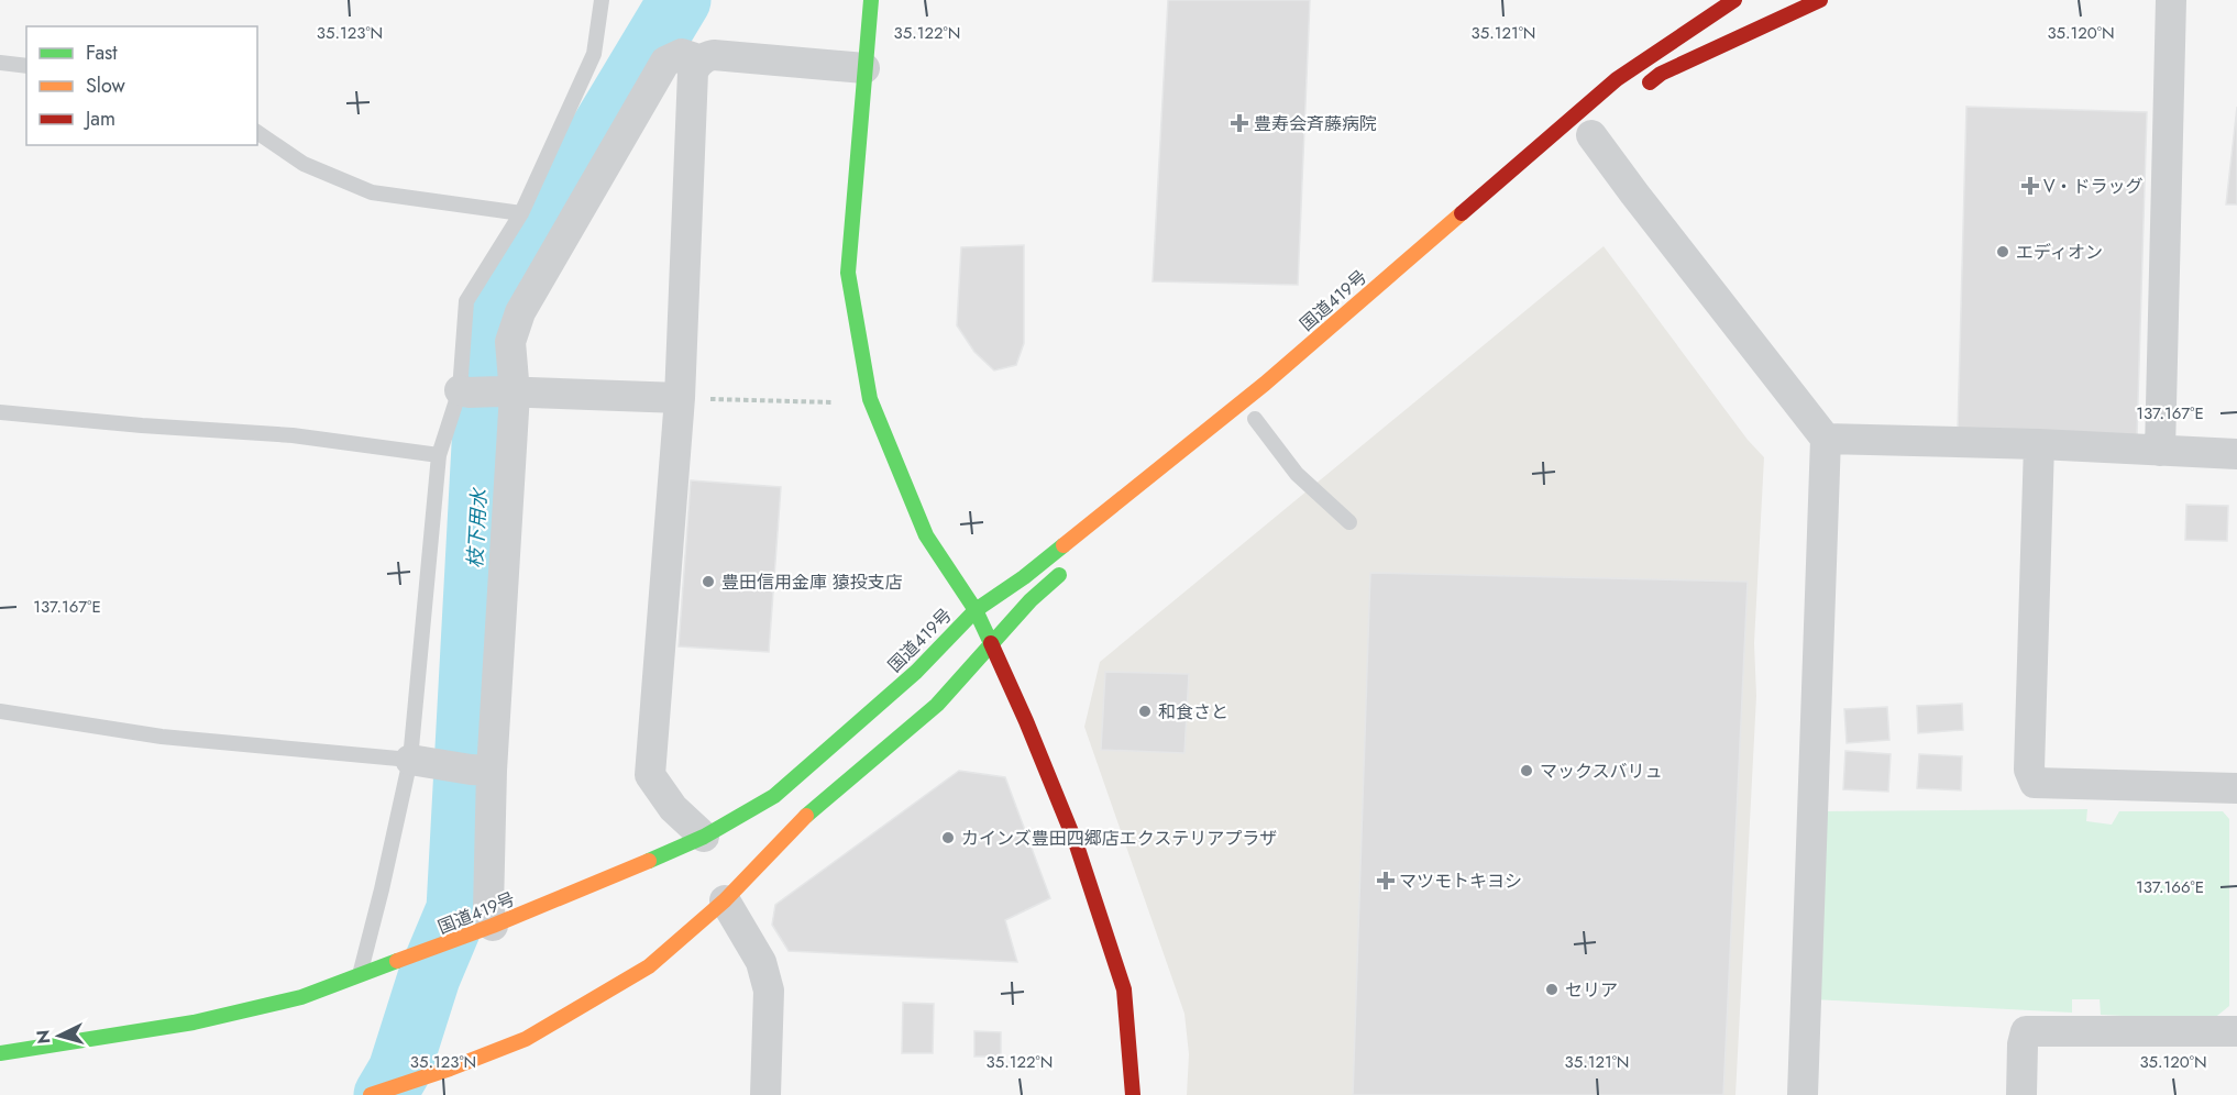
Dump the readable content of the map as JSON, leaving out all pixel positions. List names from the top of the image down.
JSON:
{
  "streets": {
    "main road": ["国道419号"]
  },
  "water": ["枝下用水"],
  "places": {
    "health": ["豊寿会斉藤病院", "V・ドラッグ", "マツモトキヨシ"],
    "other": [
      "エディオン",
      "豊田信用金庫 猿投支店",
      "和食さと",
      "マックスバリュ",
      "カインズ豊田四郷店エクステリアプラザ",
      "セリア"
    ]
  },
  "legend": ["Fast", "Slow", "Jam"],
  "north": "left",
  "coordinates": [
    "35.123°N",
    "35.122°N",
    "35.121°N",
    "35.120°N",
    "137.167°E",
    "137.166°E"
  ]
}
